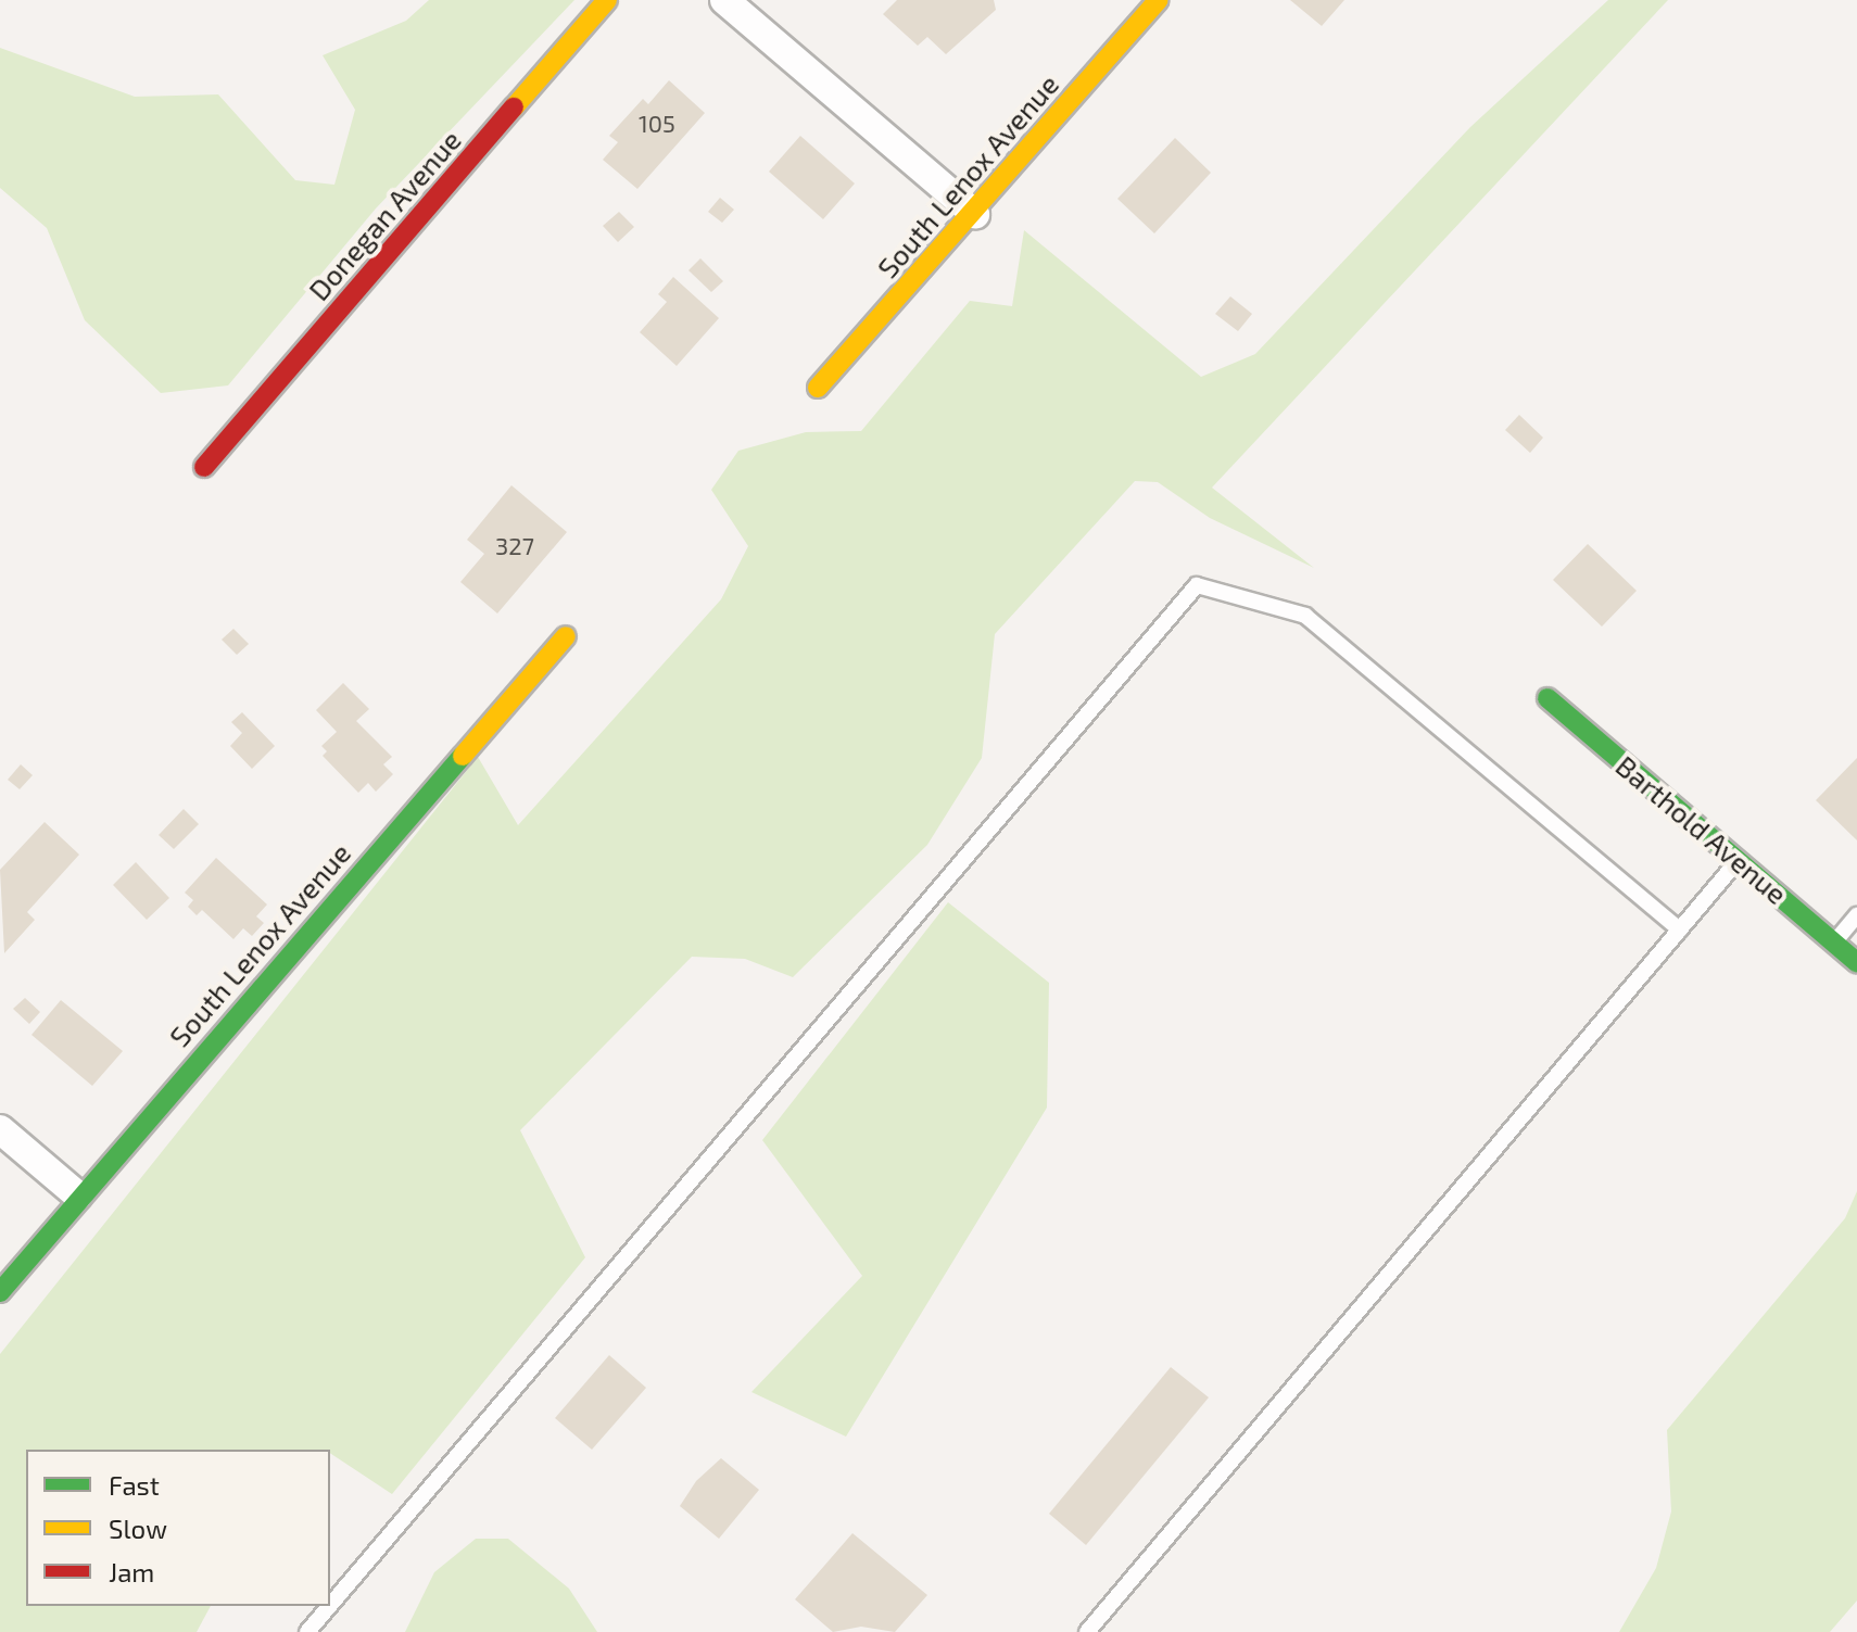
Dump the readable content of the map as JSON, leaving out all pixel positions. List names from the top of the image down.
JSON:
{
  "streets": {
    "street": ["South Lenox Avenue", "Donegan Avenue", "Barthold Avenue"]
  },
  "house_numbers": ["105", "327"],
  "legend": ["Fast", "Slow", "Jam"]
}
